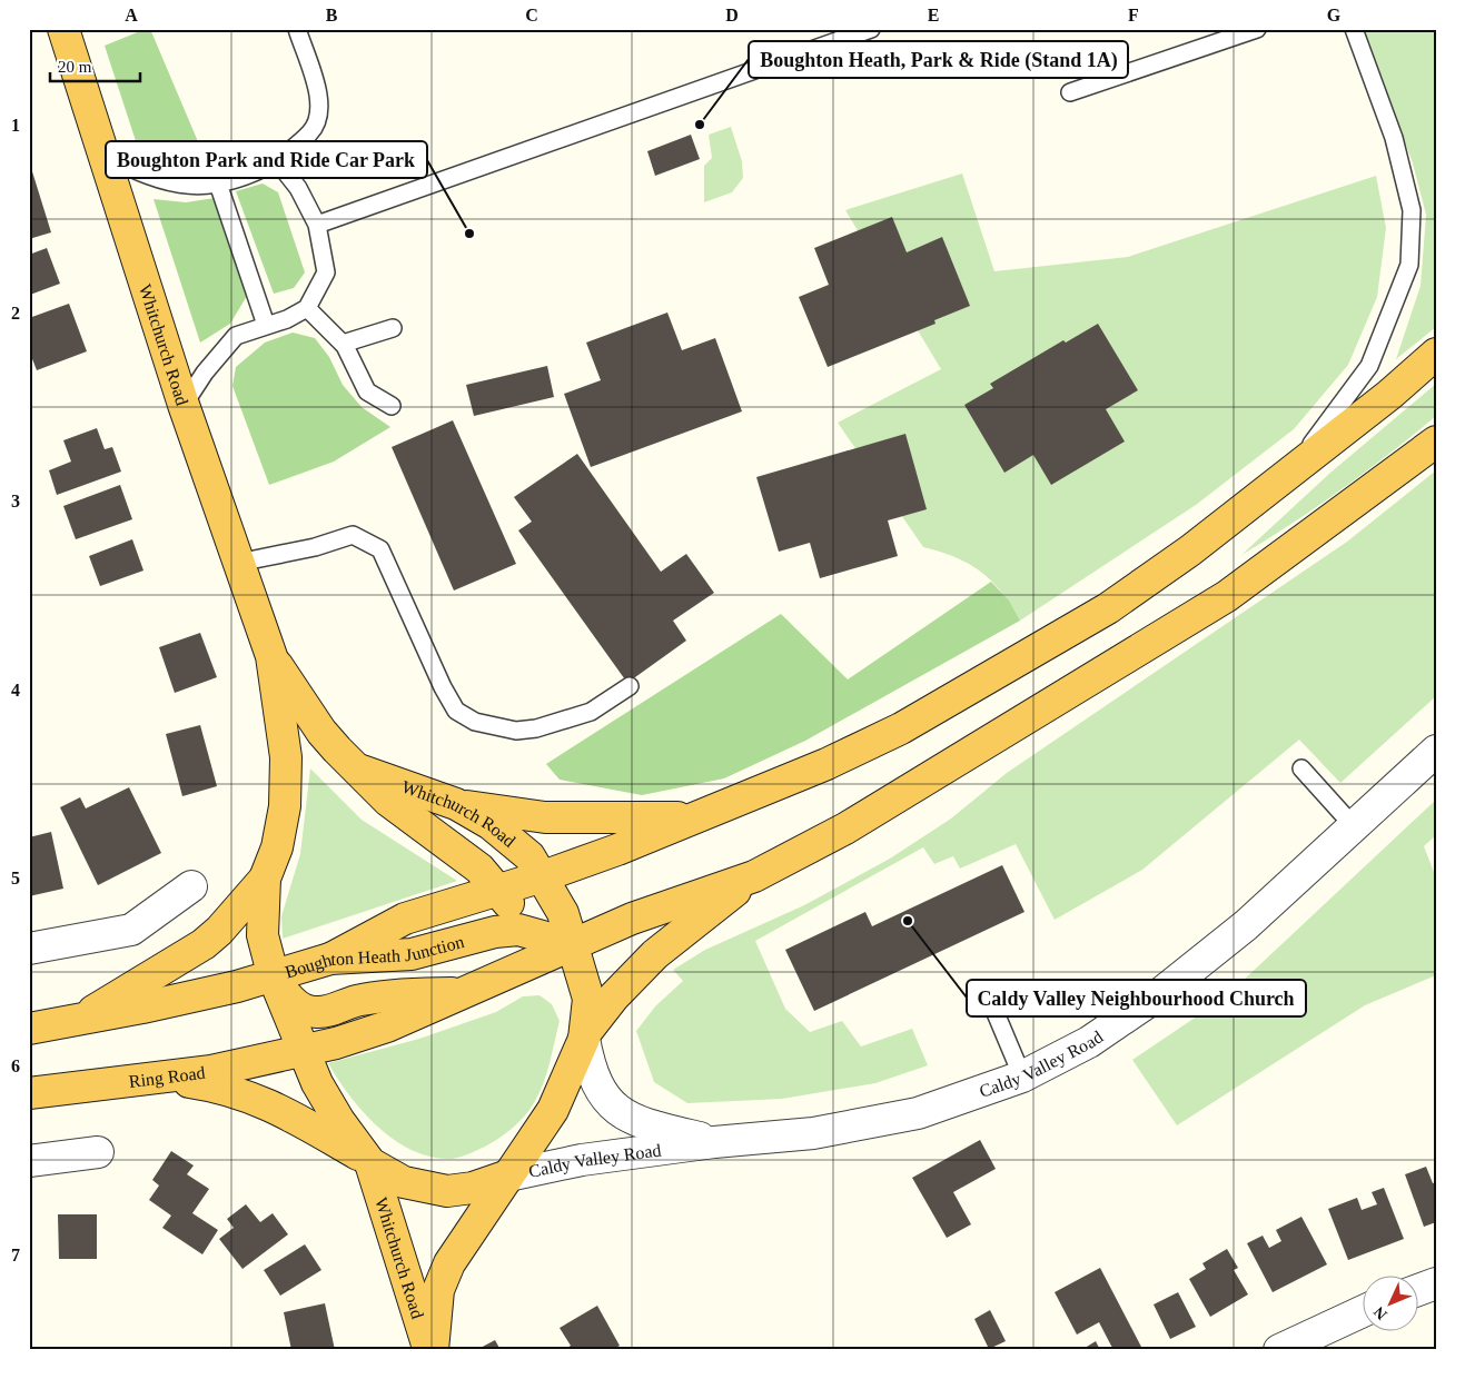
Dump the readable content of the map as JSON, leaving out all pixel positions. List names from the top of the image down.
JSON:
{
  "streets": {
    "highway": ["Whitchurch Road", "Boughton Heath Junction", "Ring Road"],
    "street": ["Caldy Valley Road"]
  },
  "crossings": [
    ["Whitchurch Road", "Boughton Heath Junction"],
    ["Whitchurch Road", "Caldy Valley Road"],
    ["Boughton Heath Junction", "Caldy Valley Road"],
    ["Boughton Heath Junction", "Ring Road"]
  ],
  "places": ["Boughton Heath, Park & Ride (Stand 1A)", "Boughton Park and Ride Car Park", "Caldy Valley Neighbourhood Church"],
  "scale_bar": "20 m",
  "north": "bottom left",
  "grid": {
    "columns": [
      "A",
      "B",
      "C",
      "D",
      "E",
      "F",
      "G"
    ],
    "rows": [
      "1",
      "2",
      "3",
      "4",
      "5",
      "6",
      "7"
    ]
  }
}
